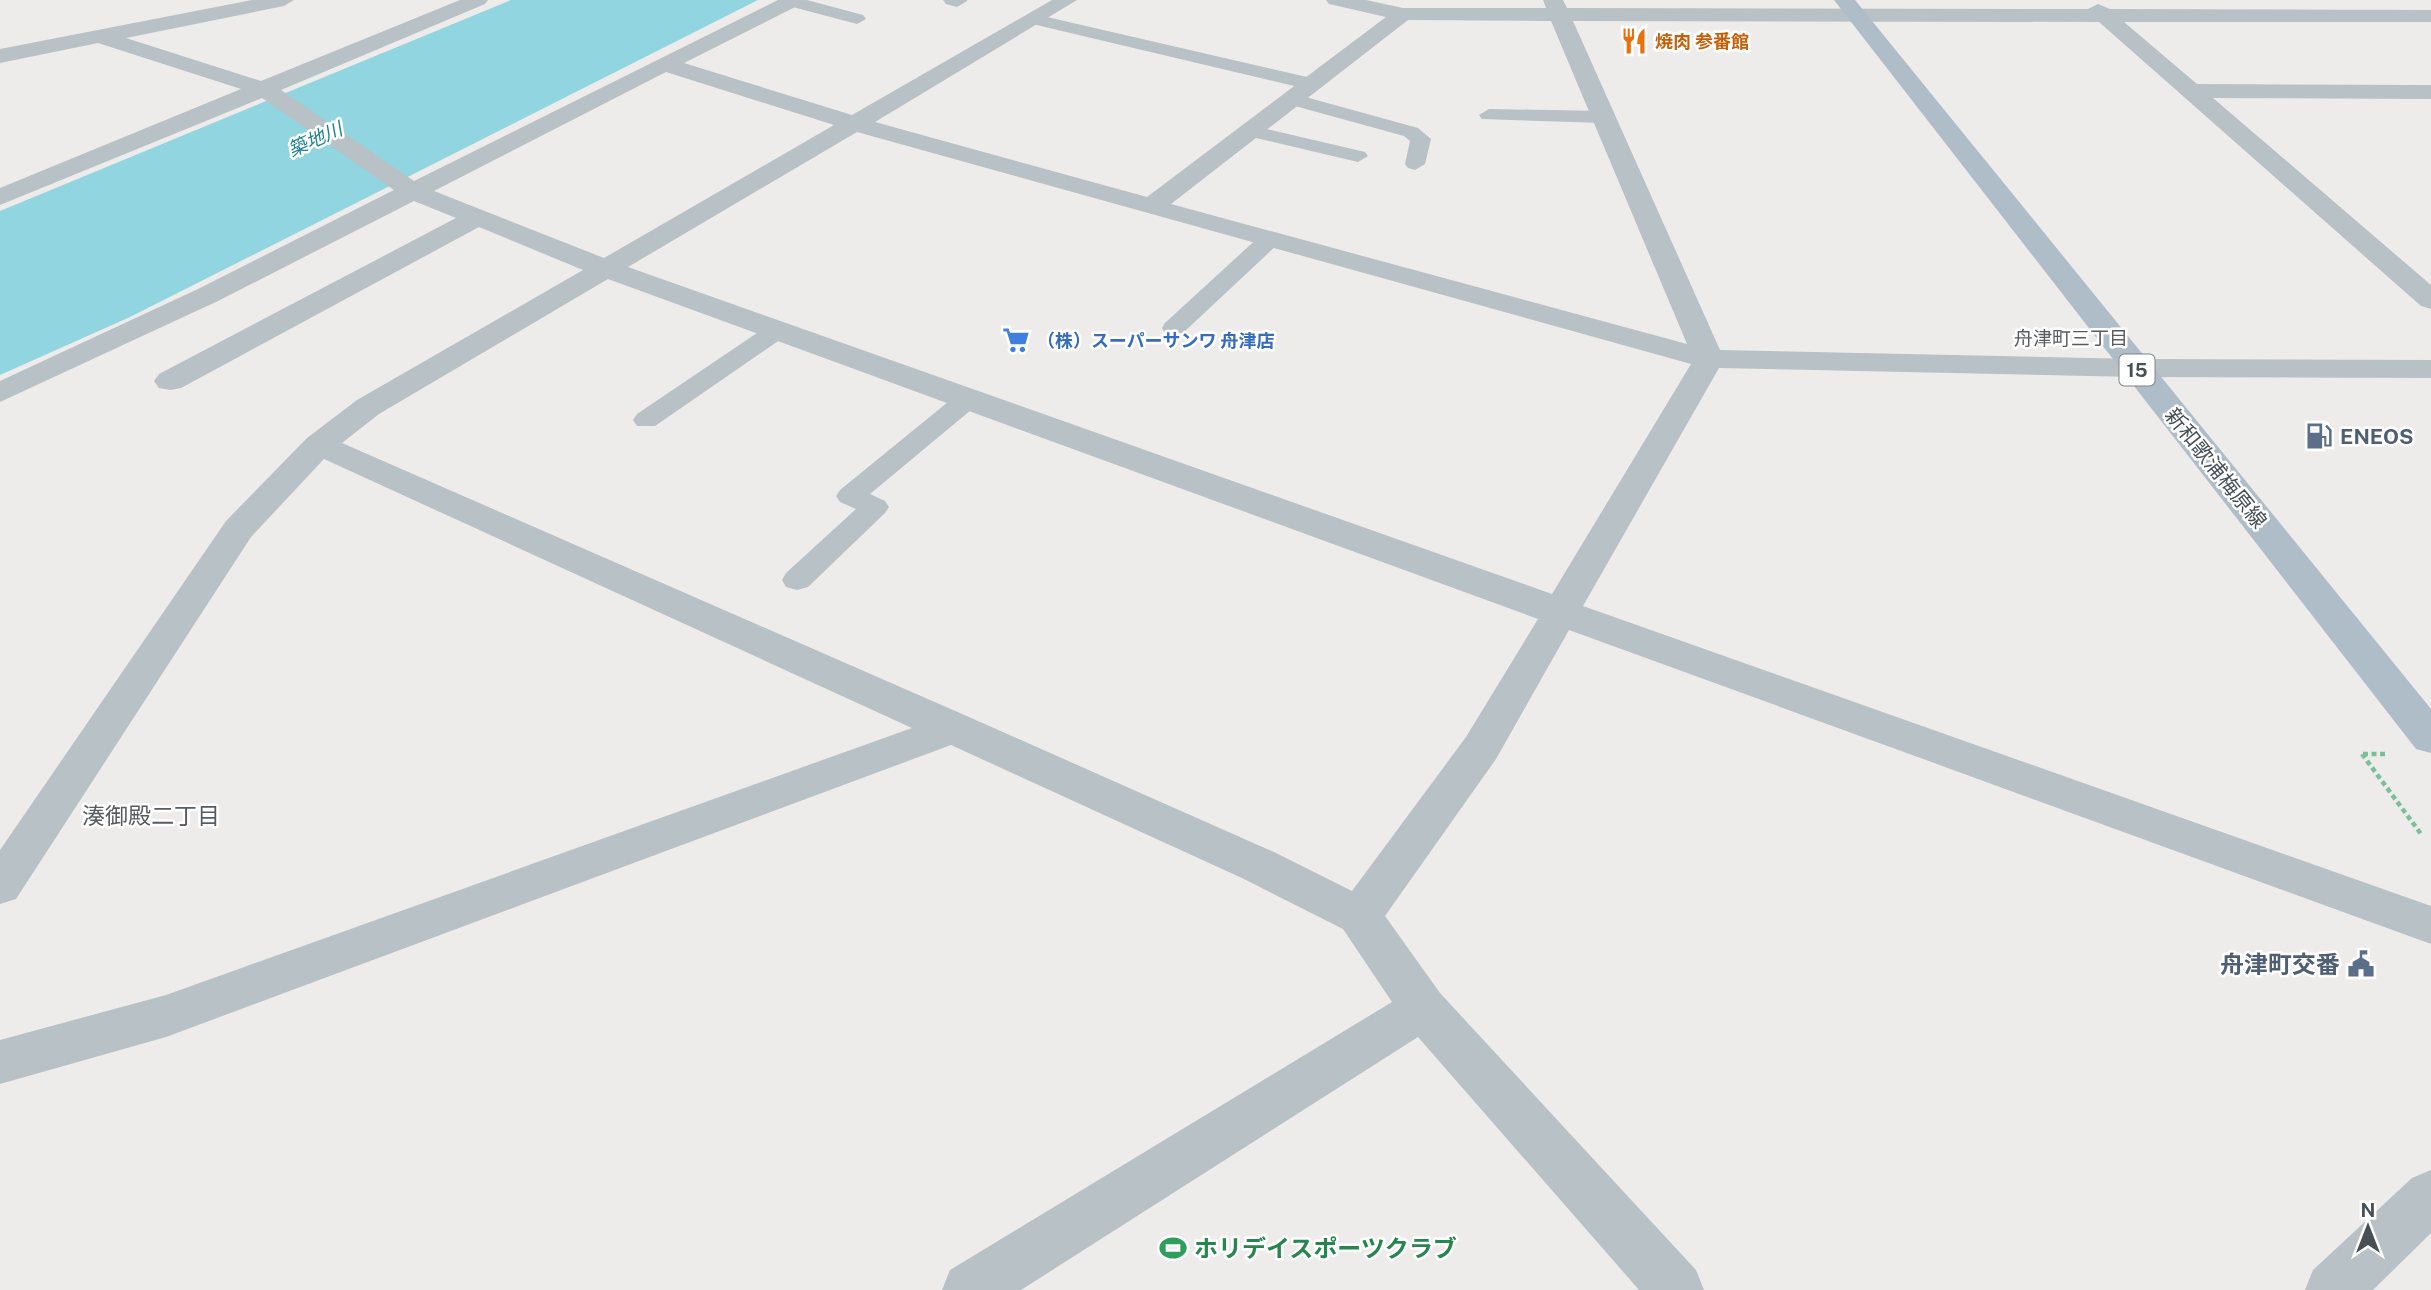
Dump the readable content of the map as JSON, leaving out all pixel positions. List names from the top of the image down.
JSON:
{
  "streets": {
    "main road": ["15", "新和歌浦梅原線"]
  },
  "districts": ["舟津町三丁目", "湊御殿二丁目"],
  "water": ["築地川"],
  "places": {
    "restaurant": ["焼肉 参番館"],
    "supermarket": ["（株）スーパーサンワ 舟津店"],
    "fuel station": ["ENEOS"],
    "public building": ["舟津町交番"],
    "sports": ["ホリデイスポーツクラブ"]
  },
  "north": "top"
}
